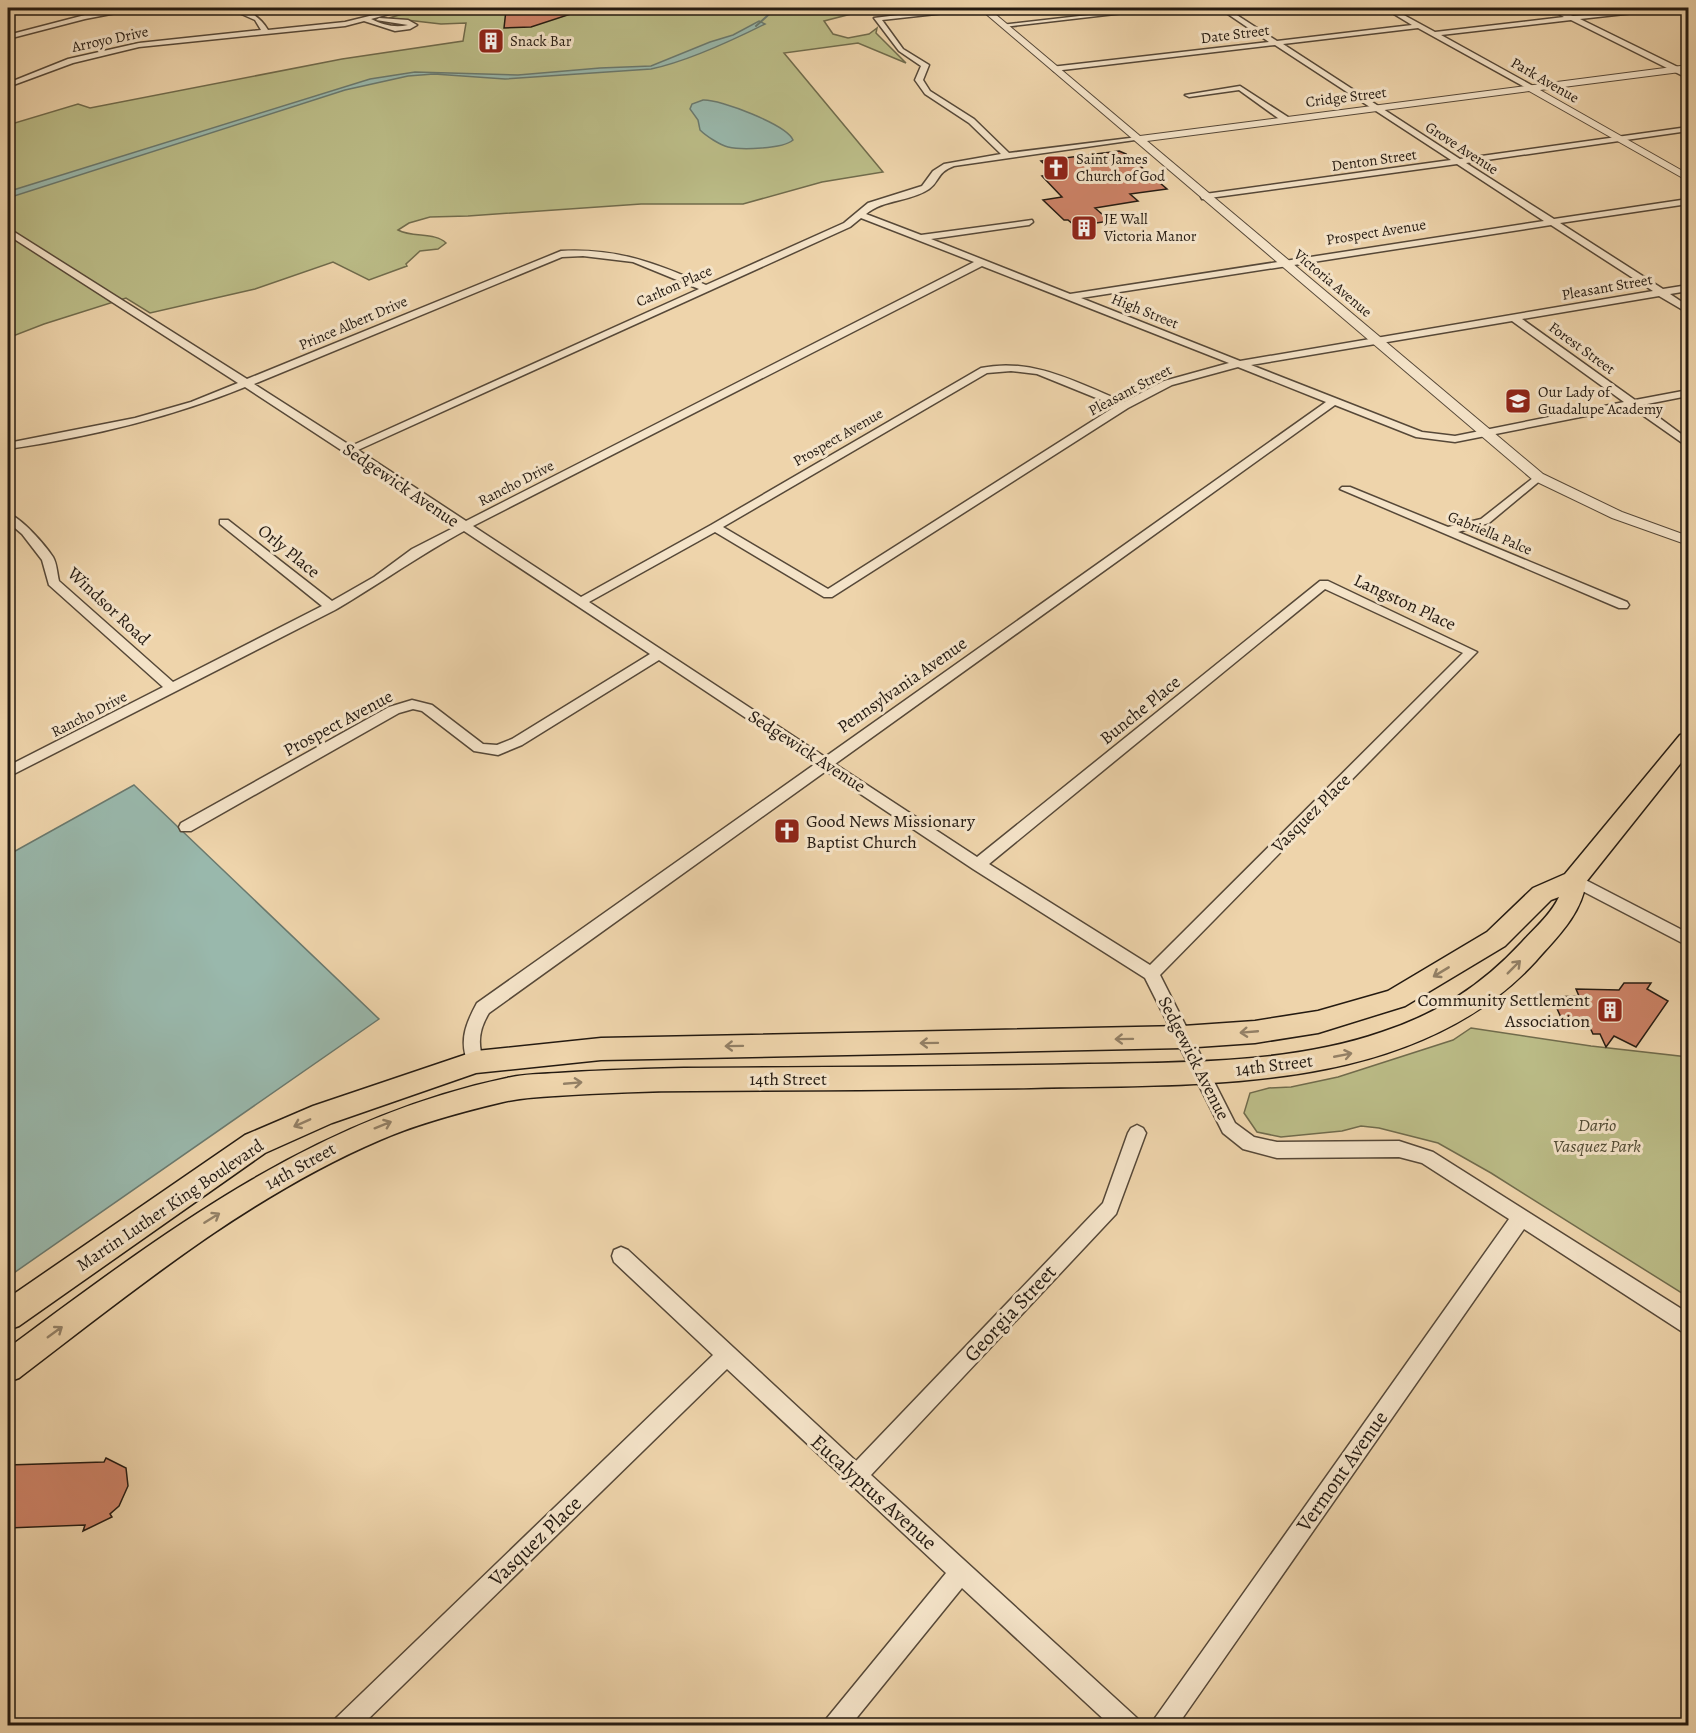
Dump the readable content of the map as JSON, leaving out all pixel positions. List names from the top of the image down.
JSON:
{
  "streets": {
    "main road": ["14th Street", "Martin Luther King Boulevard"],
    "street": [
      "Date Street",
      "Arroyo Drive",
      "Park Avenue",
      "Cridge Street",
      "Grove Avenue",
      "Denton Street",
      "Prospect Avenue",
      "Victoria Avenue",
      "Carlton Place",
      "Pleasant Street",
      "High Street",
      "Prince Albert Drive",
      "Forest Street",
      "Rancho Drive",
      "Sedgewick Avenue",
      "Gabriella Palce",
      "Orly Place",
      "Langston Place",
      "Windsor Road",
      "Pennsylvania Avenue",
      "Bunche Place",
      "Vasquez Place",
      "Georgia Street",
      "Vermont Avenue",
      "Eucalyptus Avenue"
    ]
  },
  "crossings": [
    ["Date Street", "Park Avenue"],
    ["Date Street", "Grove Avenue"],
    ["Date Street", "Victoria Avenue"],
    ["Park Avenue", "Cridge Street"],
    ["Park Avenue", "Denton Street"],
    ["Cridge Street", "Grove Avenue"],
    ["Cridge Street", "Victoria Avenue"],
    ["Cridge Street", "Carlton Place"],
    ["Grove Avenue", "Denton Street"],
    ["Grove Avenue", "Prospect Avenue"],
    ["Grove Avenue", "Pleasant Street"],
    ["Denton Street", "Victoria Avenue"],
    ["Prospect Avenue", "Victoria Avenue"],
    ["Prospect Avenue", "Pleasant Street"],
    ["Prospect Avenue", "High Street"],
    ["Prospect Avenue", "Sedgewick Avenue"],
    ["Victoria Avenue", "Pleasant Street"],
    ["Victoria Avenue", "High Street"],
    ["Carlton Place", "High Street"],
    ["Carlton Place", "Prince Albert Drive"],
    ["Carlton Place", "Sedgewick Avenue"],
    ["Pleasant Street", "High Street"],
    ["Pleasant Street", "Forest Street"],
    ["High Street", "Forest Street"],
    ["High Street", "Rancho Drive"],
    ["High Street", "Pennsylvania Avenue"],
    ["Prince Albert Drive", "Sedgewick Avenue"],
    ["Rancho Drive", "Sedgewick Avenue"],
    ["Rancho Drive", "Orly Place"],
    ["Rancho Drive", "Windsor Road"],
    ["Sedgewick Avenue", "Pennsylvania Avenue"],
    ["Sedgewick Avenue", "Bunche Place"],
    ["Sedgewick Avenue", "Vasquez Place"],
    ["Sedgewick Avenue", "14th Street"],
    ["Sedgewick Avenue", "Vermont Avenue"],
    ["Langston Place", "Bunche Place"],
    ["Langston Place", "Vasquez Place"],
    ["Pennsylvania Avenue", "14th Street"],
    ["Pennsylvania Avenue", "Martin Luther King Boulevard"],
    ["Vasquez Place", "Eucalyptus Avenue"],
    ["14th Street", "Martin Luther King Boulevard"],
    ["Georgia Street", "Eucalyptus Avenue"]
  ],
  "one_way": ["Martin Luther King Boulevard"],
  "parks": ["Dario Vasquez Park"],
  "places": {
    "building": ["Snack Bar", "JE Wall Victoria Manor", "Community Settlement Association"],
    "church": ["Saint James Church of God", "Good News Missionary Baptist Church"],
    "school or university": ["Our Lady of Guadalupe Academy"]
  }
}
